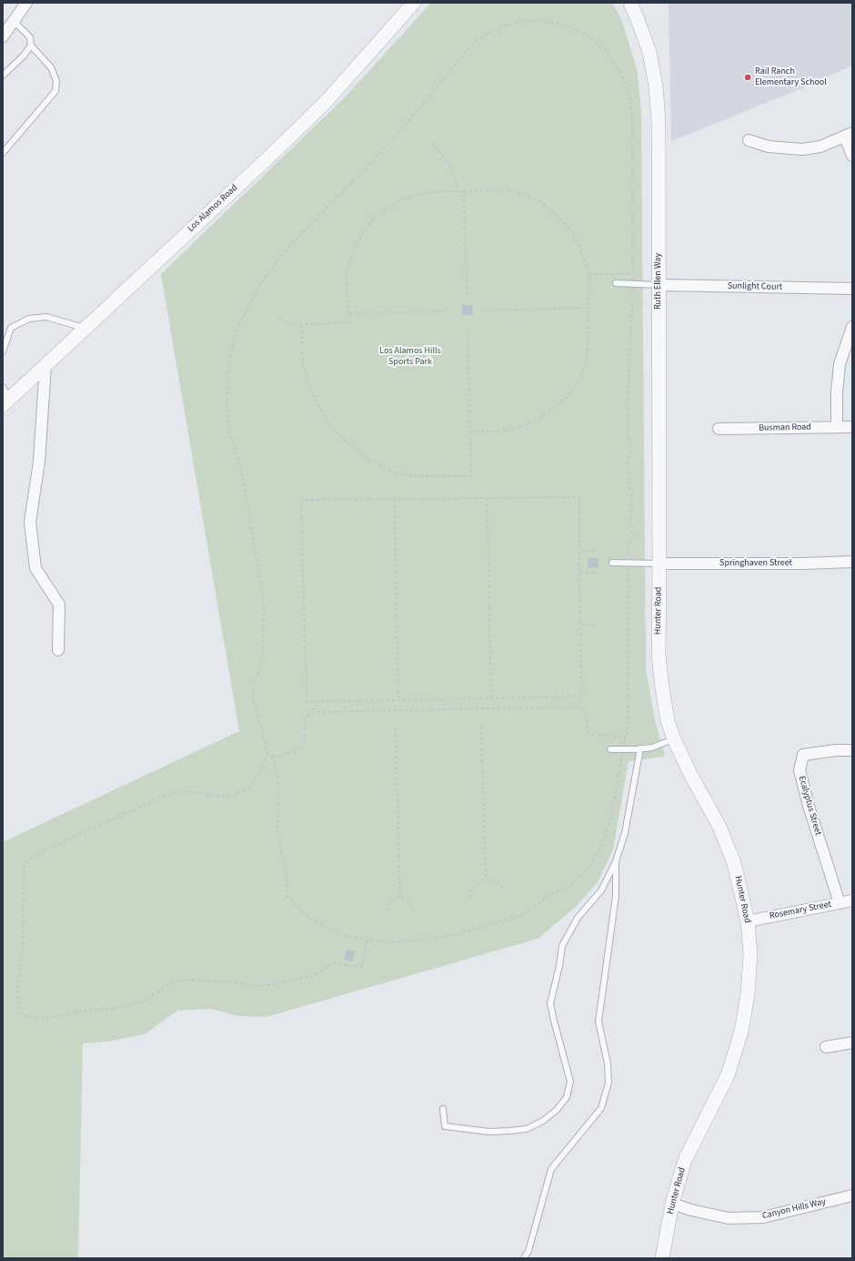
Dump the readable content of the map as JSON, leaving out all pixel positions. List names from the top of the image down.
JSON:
{
  "streets": {
    "street": [
      "Los Alamos Road",
      "Ruth Ellen Way",
      "Sunlight Court",
      "Busman Road",
      "Springhaven Street",
      "Hunter Road",
      "Ecalyptus Street",
      "Rosemary Street",
      "Canyon Hills Way"
    ]
  },
  "crossings": [
    ["Ruth Ellen Way", "Sunlight Court"],
    ["Ruth Ellen Way", "Springhaven Street"],
    ["Ruth Ellen Way", "Hunter Road"],
    ["Springhaven Street", "Hunter Road"],
    ["Hunter Road", "Rosemary Street"],
    ["Hunter Road", "Canyon Hills Way"],
    ["Ecalyptus Street", "Rosemary Street"]
  ],
  "parks": ["Los Alamos Hills Sports Park"],
  "places": ["Rail Ranch Elementary School"]
}
